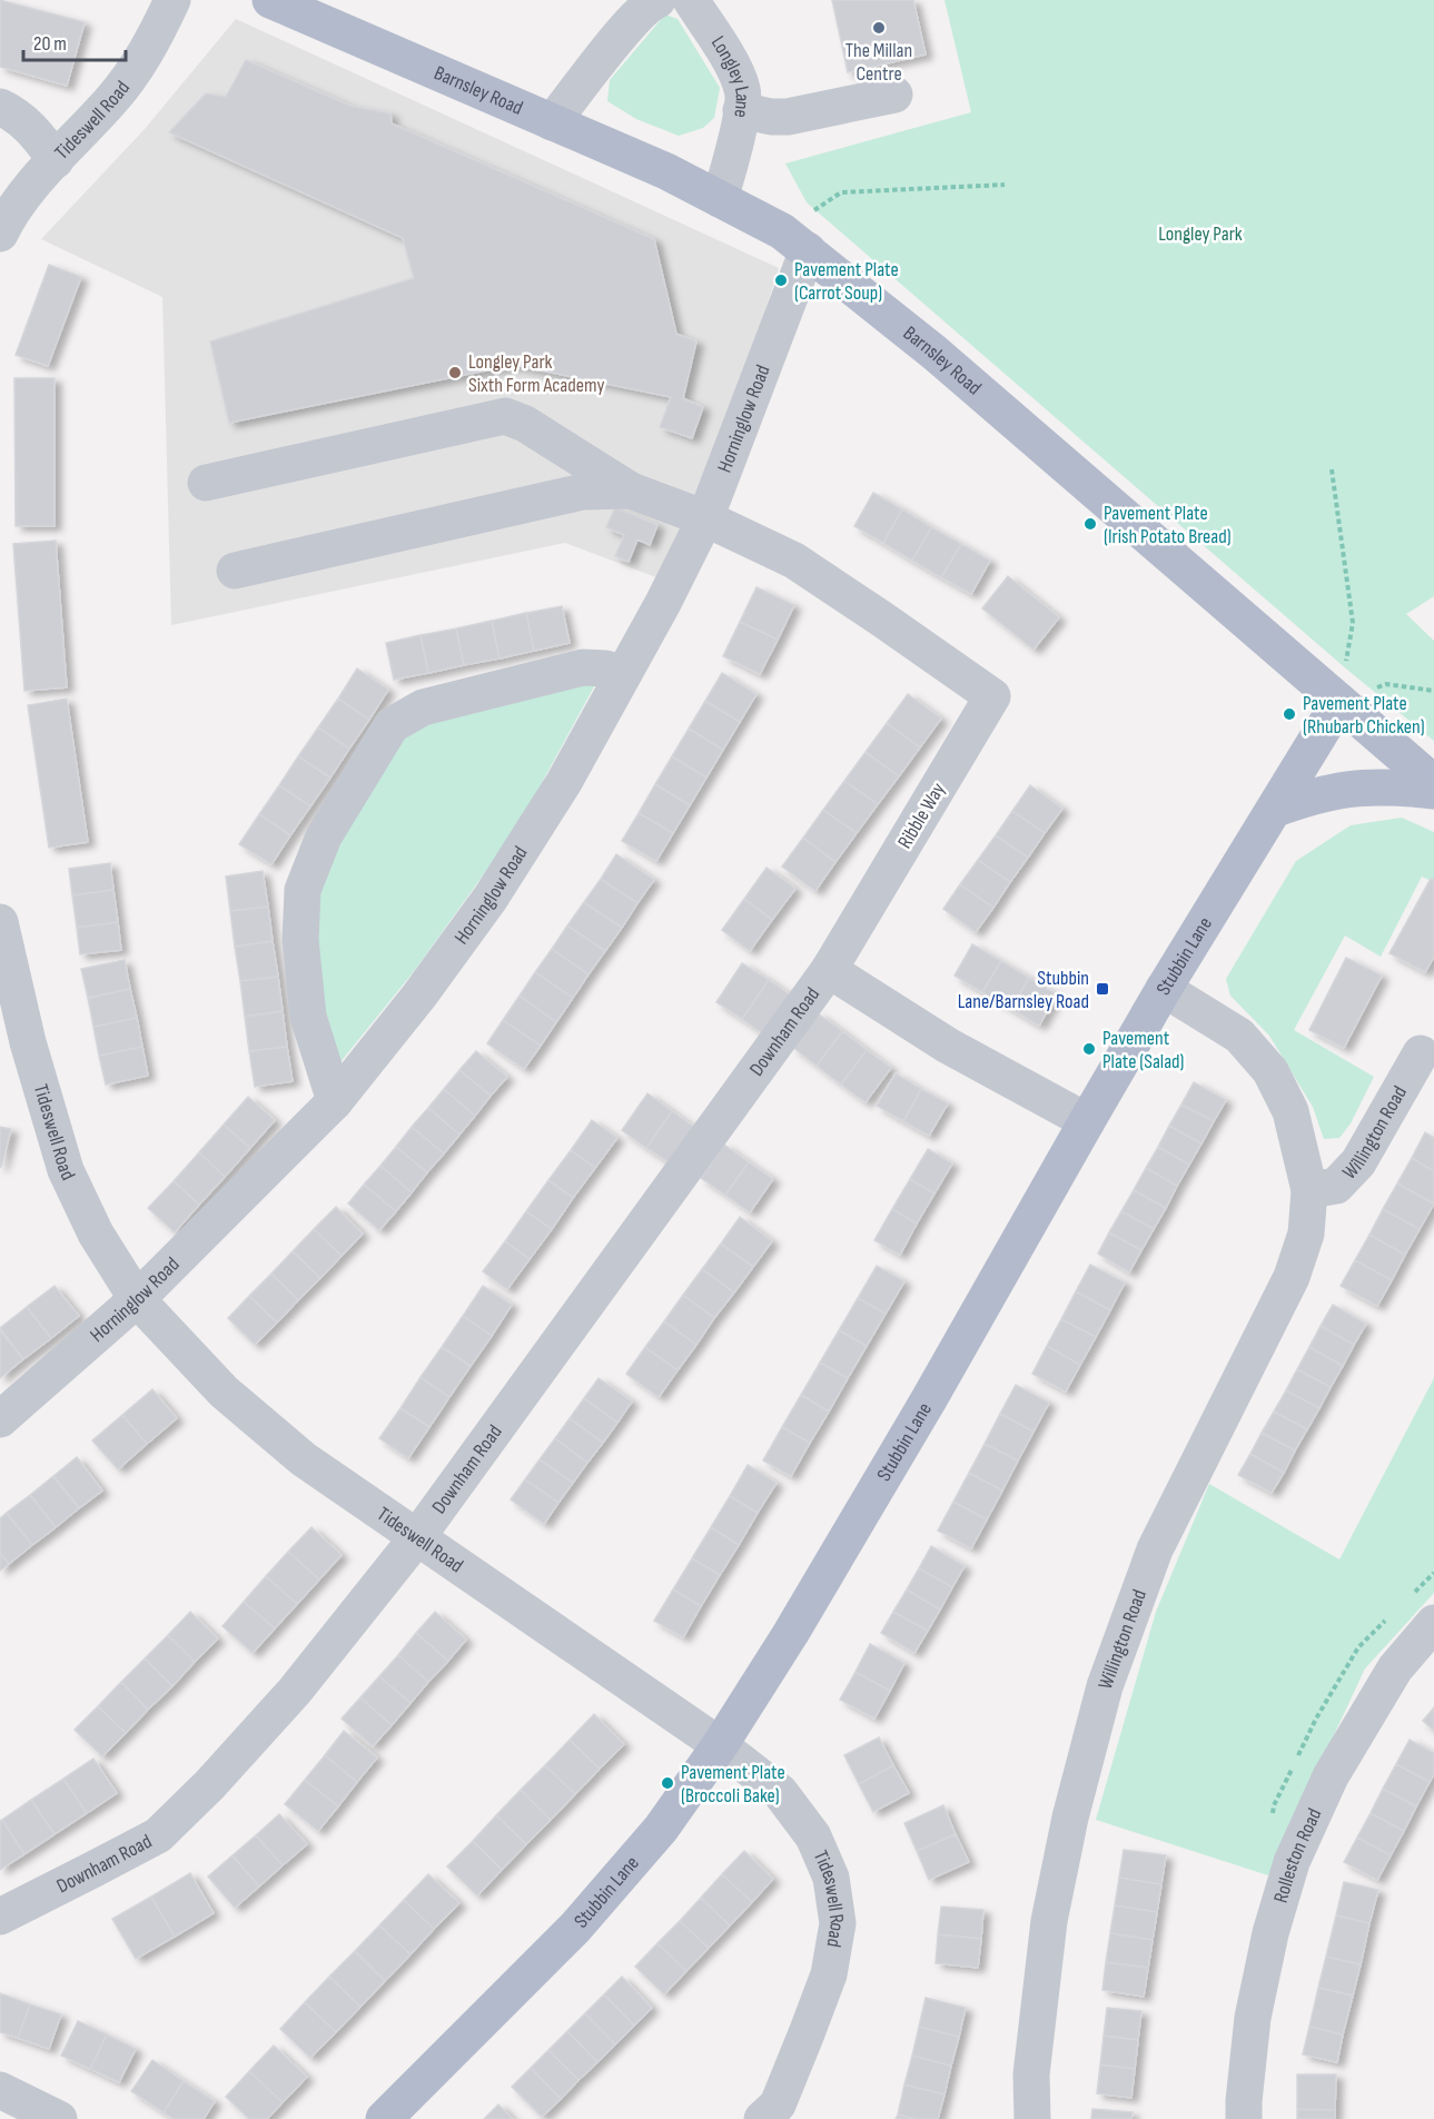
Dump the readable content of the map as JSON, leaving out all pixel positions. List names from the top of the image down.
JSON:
{
  "streets": {
    "main road": ["Barnsley Road", "Stubbin Lane"],
    "street": [
      "Longley Lane",
      "Tideswell Road",
      "Horninglow Road",
      "Ribble Way",
      "Downham Road",
      "Willington Road",
      "Rolleston Road"
    ]
  },
  "crossings": [
    ["Longley Lane", "Barnsley Road"],
    ["Barnsley Road", "Horninglow Road"],
    ["Barnsley Road", "Stubbin Lane"],
    ["Tideswell Road", "Horninglow Road"],
    ["Tideswell Road", "Stubbin Lane"],
    ["Tideswell Road", "Downham Road"],
    ["Horninglow Road", "Ribble Way"],
    ["Ribble Way", "Downham Road"],
    ["Stubbin Lane", "Willington Road"]
  ],
  "parks": ["Longley Park"],
  "places": {
    "other": [
      "The Millan Centre",
      "Pavement Plate (Carrot Soup)",
      "Longley Park Sixth Form Academy",
      "Pavement Plate (Irish Potato Bread)",
      "Pavement Plate (Rhubarb Chicken)",
      "Pavement Plate (Salad)",
      "Pavement Plate (Broccoli Bake)"
    ],
    "transit": ["Stubbin Lane/Barnsley Road"]
  },
  "scale_bar": "20 m"
}
